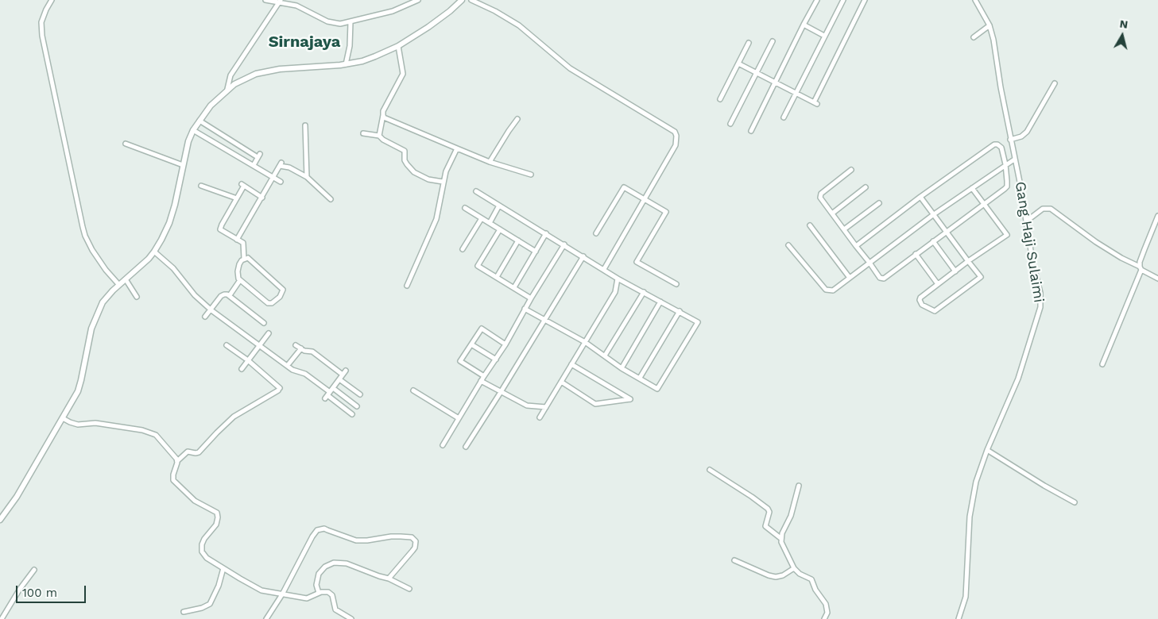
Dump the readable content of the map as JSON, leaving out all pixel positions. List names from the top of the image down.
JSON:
{
  "streets": {
    "street": ["Gang Haji Sulaimi"]
  },
  "districts": ["Sirnajaya"],
  "scale_bar": "100 m",
  "north": "top"
}
